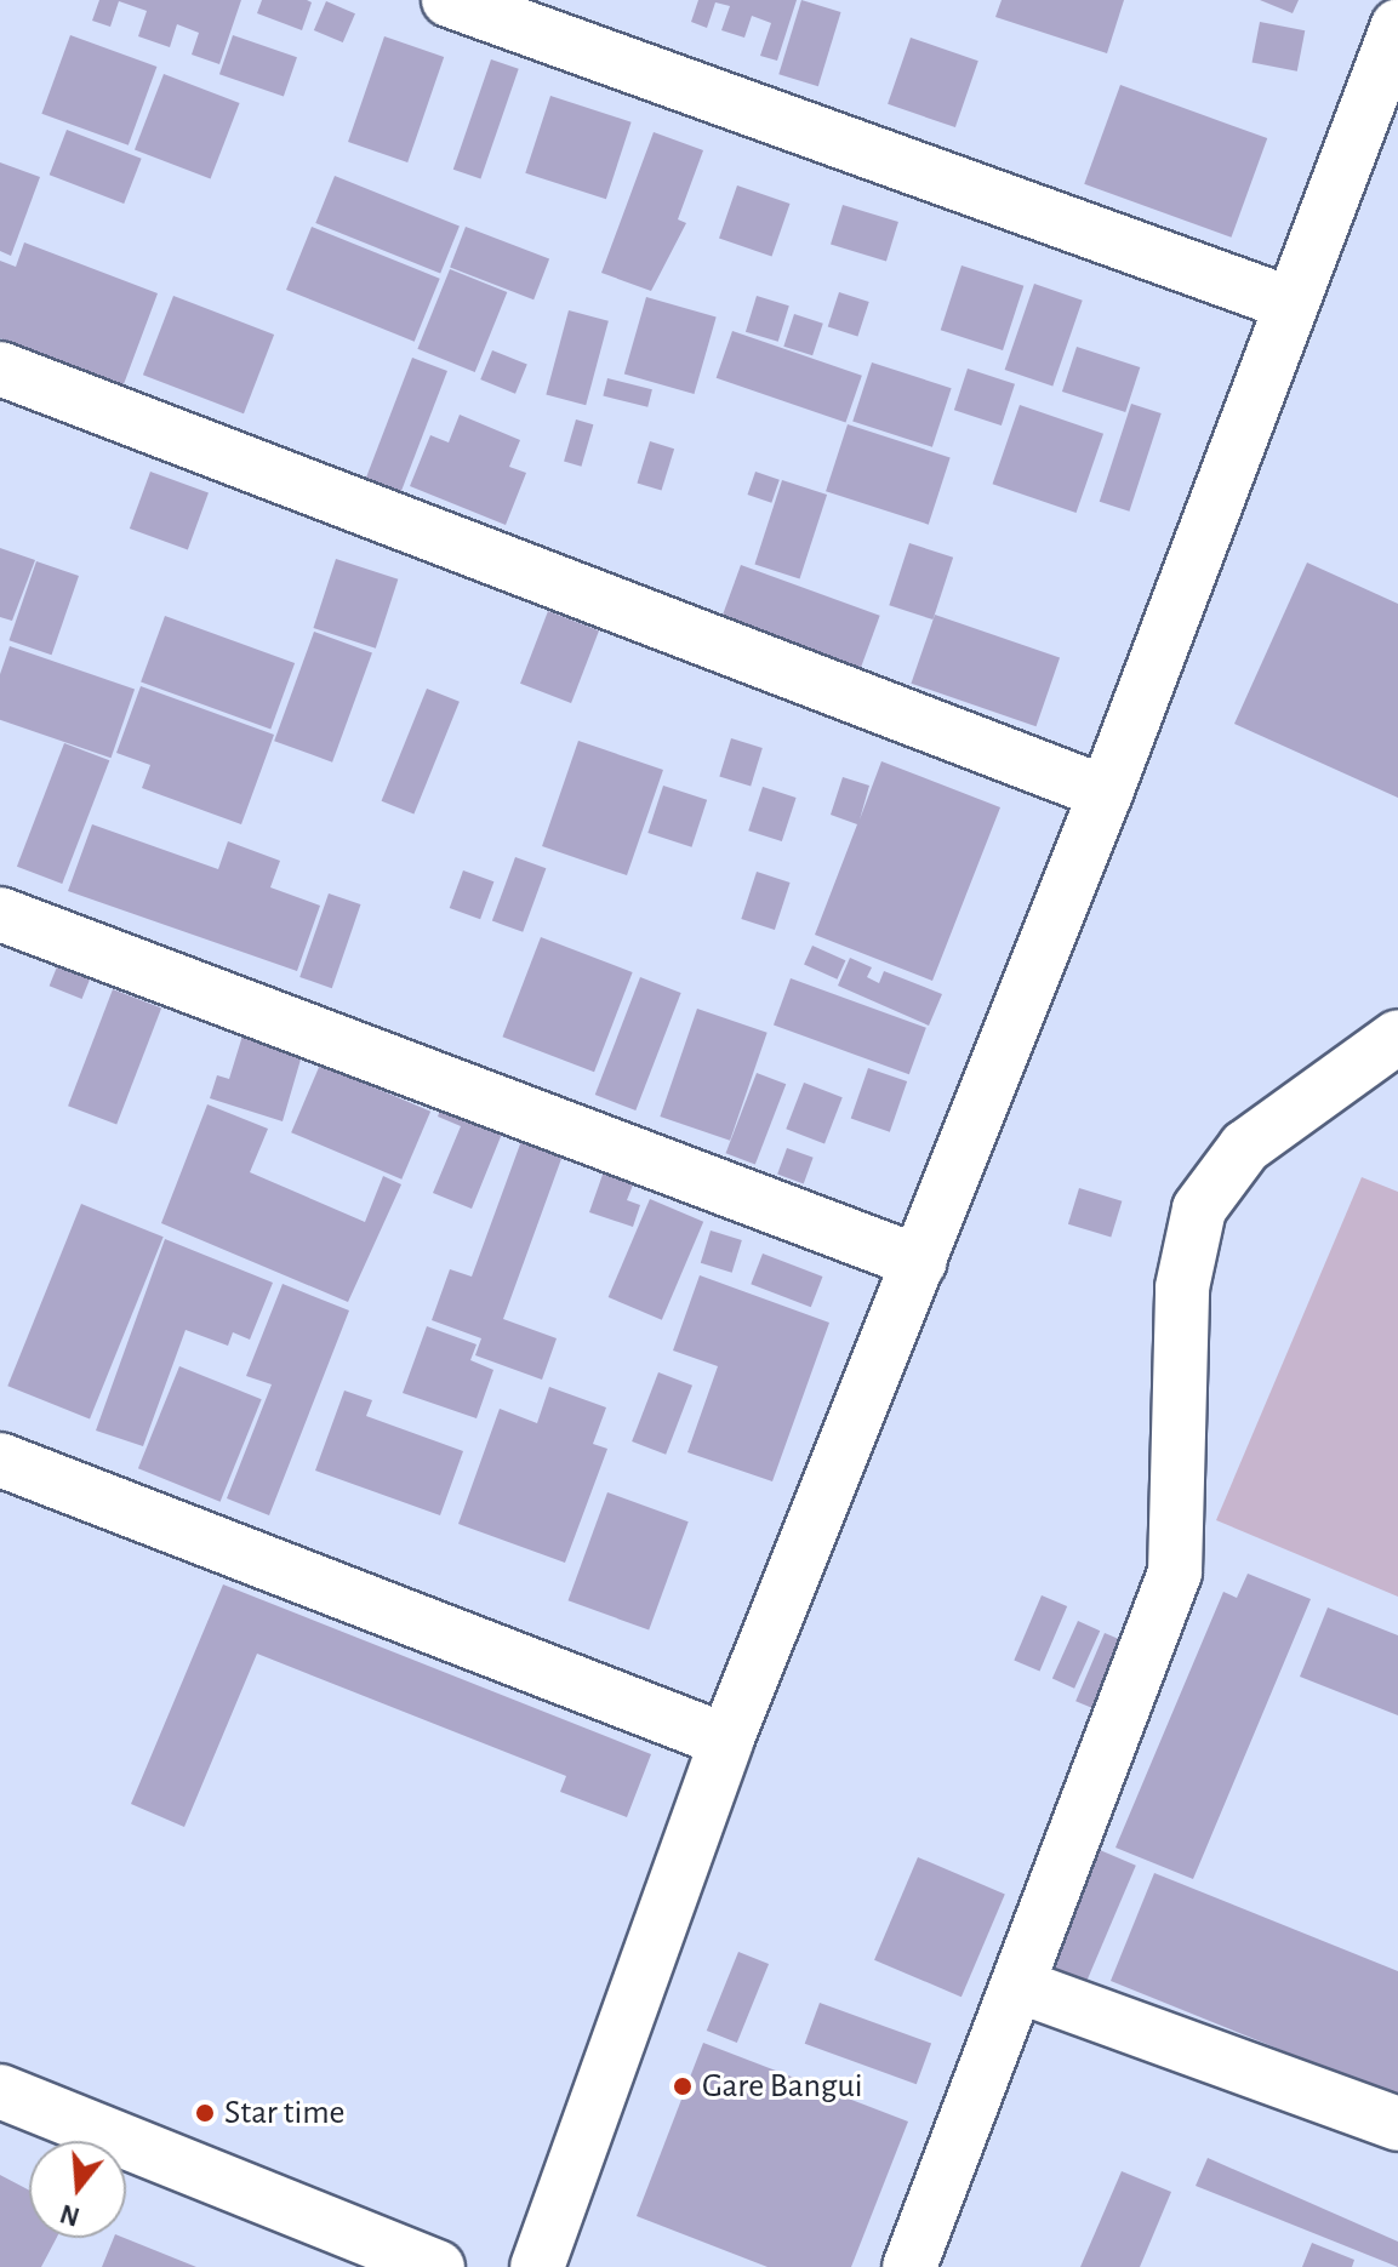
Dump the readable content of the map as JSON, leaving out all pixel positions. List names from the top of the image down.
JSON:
{
  "places": ["Gare Bangui", "Star time"],
  "north": "bottom"
}
